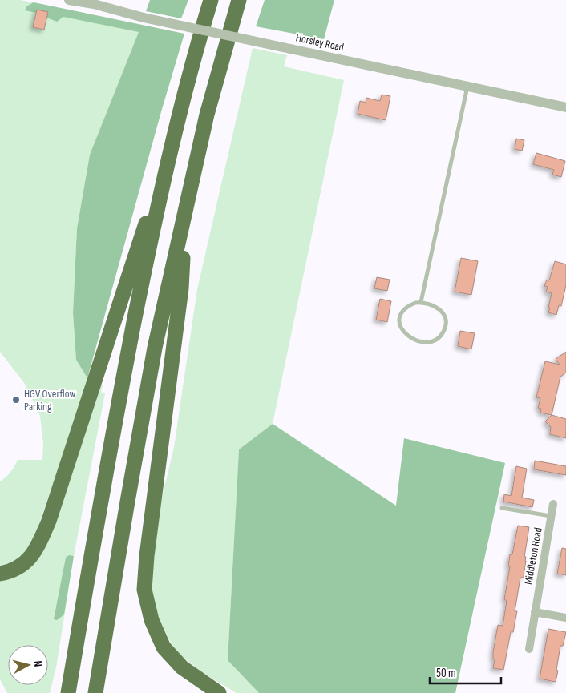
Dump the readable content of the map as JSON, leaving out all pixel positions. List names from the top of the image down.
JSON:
{
  "streets": {
    "street": ["Horsley Road", "Middleton Road"]
  },
  "places": ["HGV Overflow Parking"],
  "scale_bar": "50 m",
  "north": "right"
}
